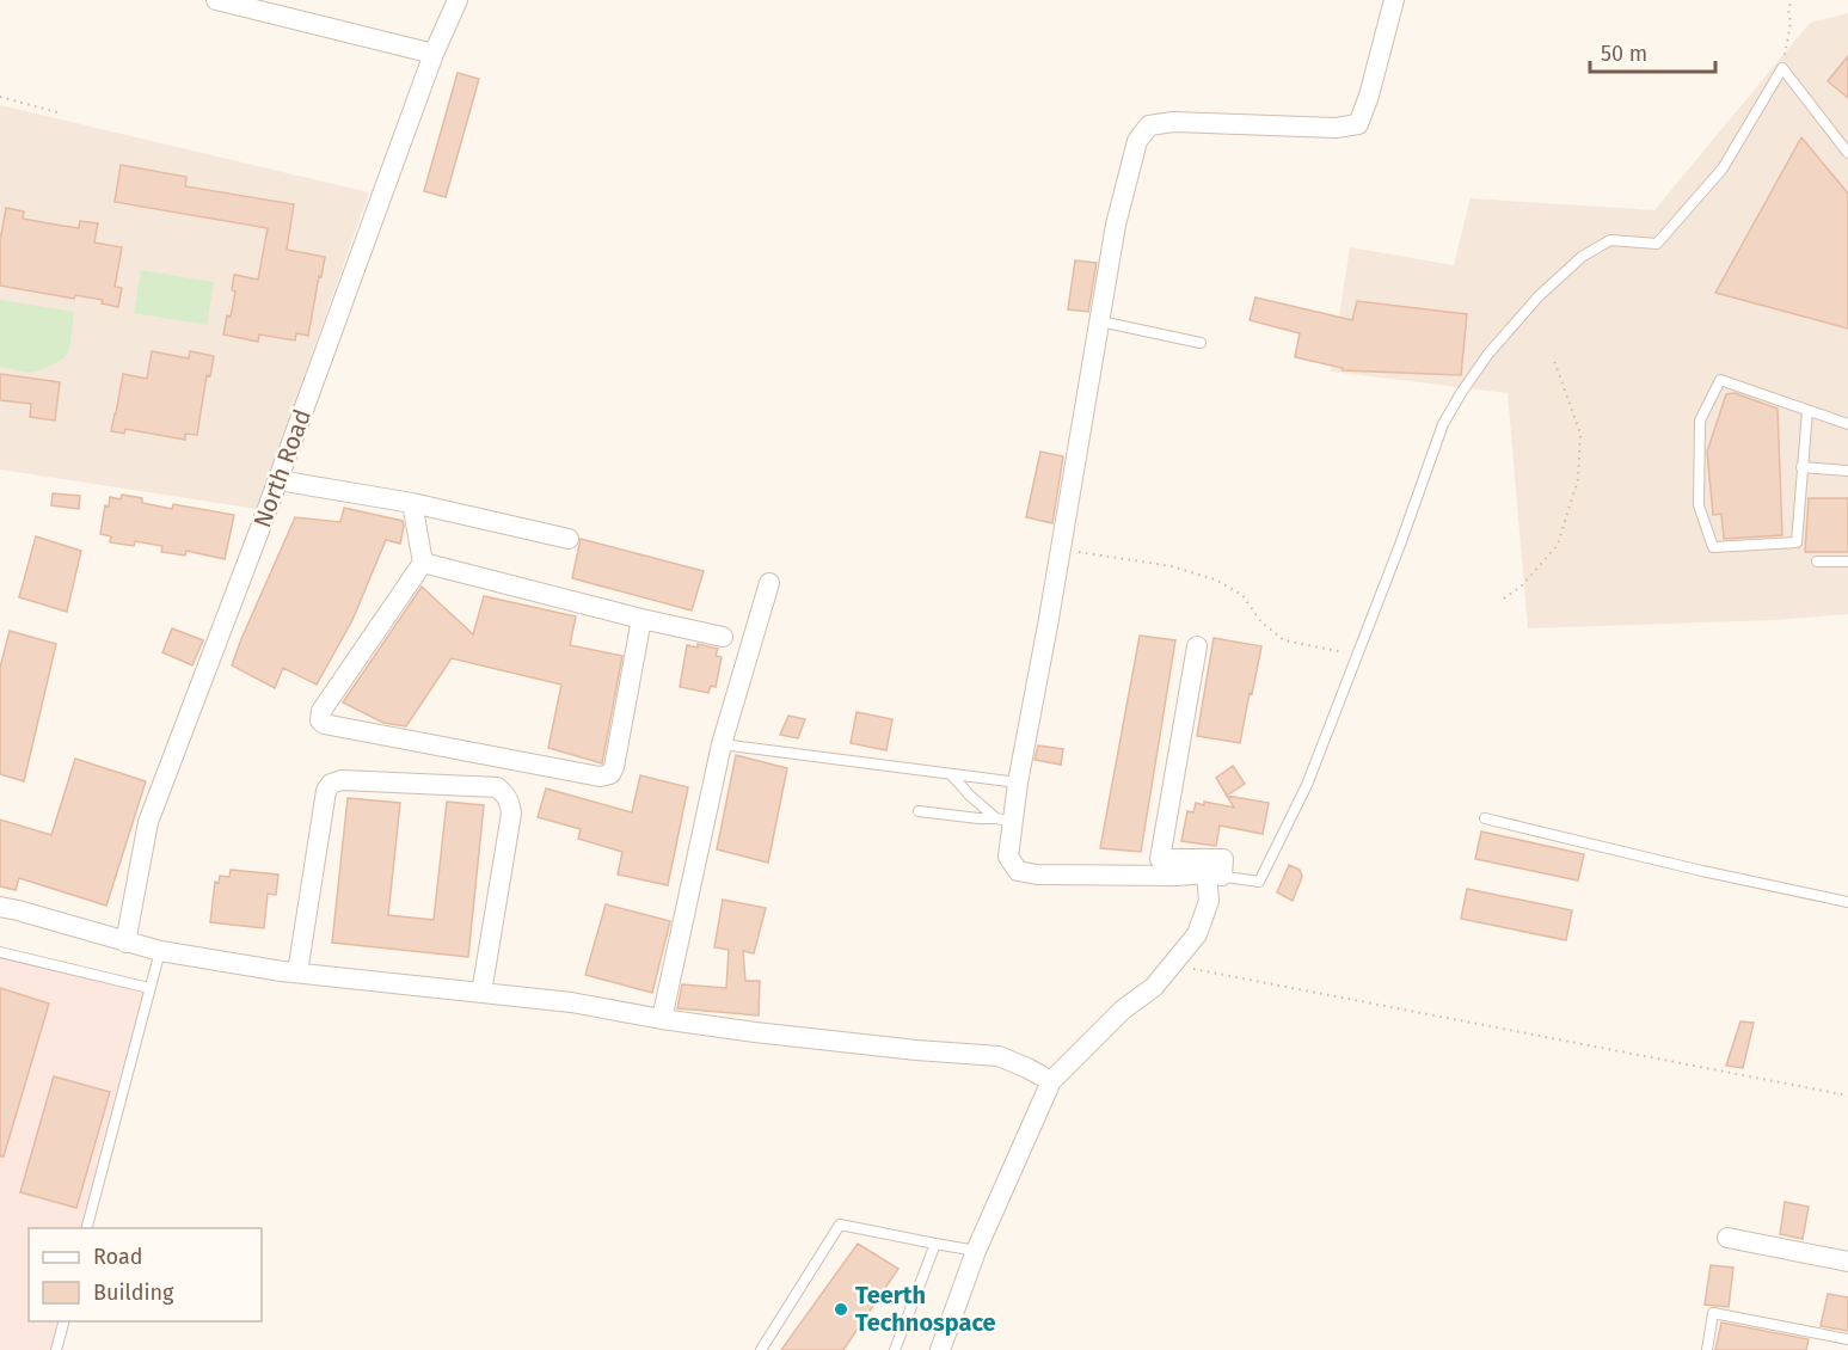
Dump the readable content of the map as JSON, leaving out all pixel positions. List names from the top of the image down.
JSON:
{
  "streets": {
    "street": ["North Road"]
  },
  "places": ["Teerth Technospace"],
  "legend": ["Road", "Building"],
  "scale_bar": "50 m"
}
